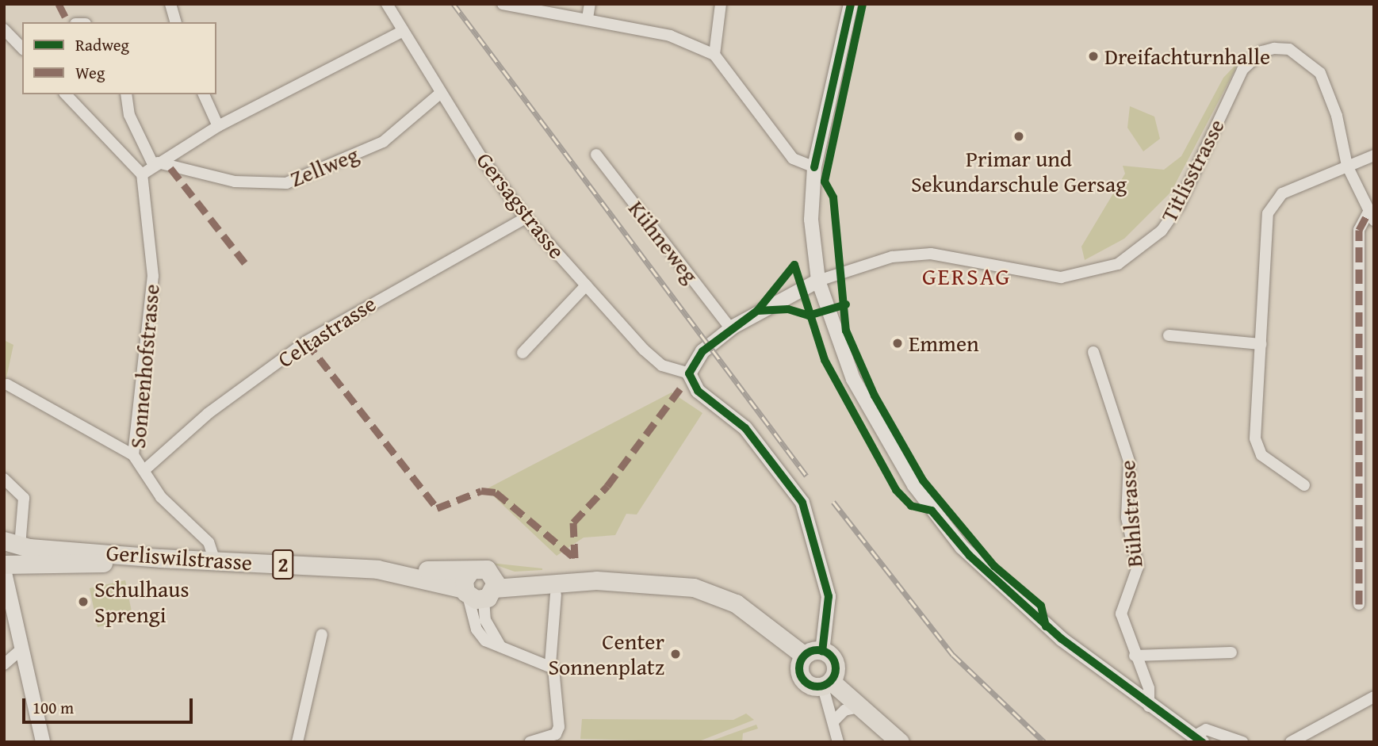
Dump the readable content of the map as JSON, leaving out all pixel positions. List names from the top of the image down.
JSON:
{
  "streets": {
    "main road": ["Gerliswilstrasse", "2"],
    "street": [
      "Zellweg",
      "Titlisstrasse",
      "Gersagstrasse",
      "Kühneweg",
      "Celtastrasse",
      "Sonnenhofstrasse",
      "Bühlstrasse"
    ]
  },
  "crossings": [
    ["Zellweg", "Gersagstrasse"],
    ["Gersagstrasse", "Celtastrasse"],
    ["Celtastrasse", "Sonnenhofstrasse"],
    ["Sonnenhofstrasse", "Gerliswilstrasse"],
    ["Gerliswilstrasse", "2"]
  ],
  "districts": ["GERSAG"],
  "places": [
    "Dreifachturnhalle",
    "Primar und Sekundarschule Gersag",
    "Emmen",
    "Schulhaus Sprengi",
    "Center Sonnenplatz"
  ],
  "legend": ["Radweg", "Weg"],
  "scale_bar": "100 m"
}
